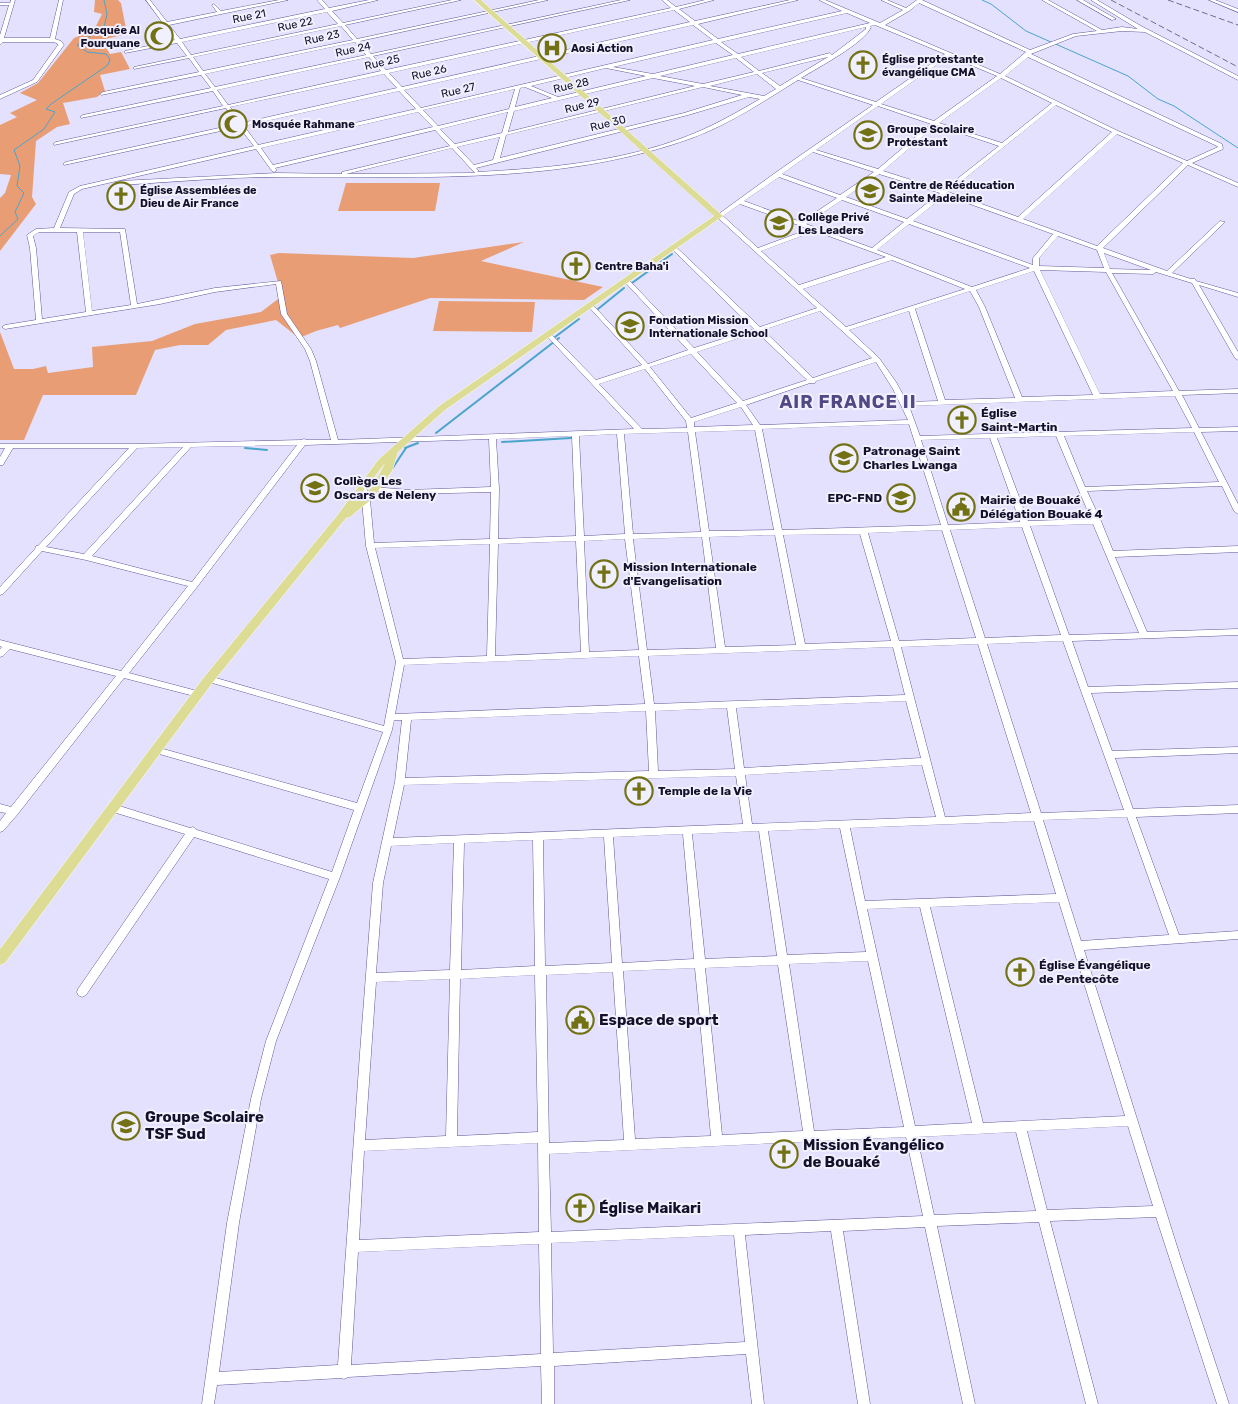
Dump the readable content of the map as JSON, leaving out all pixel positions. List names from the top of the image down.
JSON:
{
  "streets": {
    "street": [
      "Rue 21",
      "Rue 22",
      "Rue 23",
      "Rue 24",
      "Rue 25",
      "Rue 26",
      "Rue 28",
      "Rue 27",
      "Rue 29",
      "Rue 30"
    ]
  },
  "districts": ["AIR FRANCE II"],
  "places": {
    "mosque": ["Mosquée Al Fourquane", "Mosquée Rahmane"],
    "hospital": ["Aosi Action"],
    "church": [
      "Église protestante évangélique CMA",
      "Église Assemblées de Dieu de Air France",
      "Centre Baha'i",
      "Église Saint-Martin",
      "Mission Internationale d'Evangelisation",
      "Temple de la Vie",
      "Église Évangélique de Pentecôte",
      "Mission Évangélico de Bouaké",
      "Église Maikari"
    ],
    "school or university": [
      "Groupe Scolaire Protestant",
      "Centre de Rééducation Sainte Madeleine",
      "Collège Privé Les Leaders",
      "Fondation Mission Internationale School",
      "Patronage Saint Charles Lwanga",
      "Collège Les Oscars de Neleny",
      "EPC-FND",
      "Groupe Scolaire TSF Sud"
    ],
    "public building": ["Mairie de Bouaké Délégation Bouaké 4", "Espace de sport"]
  }
}
